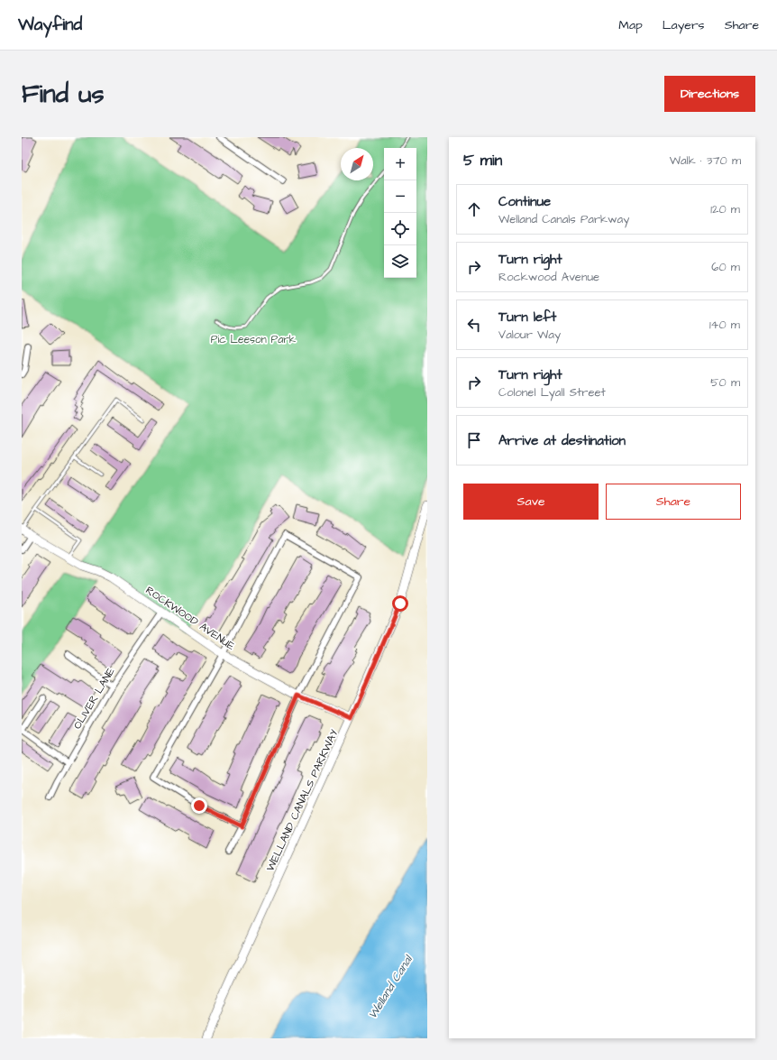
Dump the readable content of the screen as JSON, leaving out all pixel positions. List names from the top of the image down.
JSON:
{
  "streets": {
    "main road": ["ROCKWOOD AVENUE", "WELLAND CANALS PARKWAY"],
    "street": ["OLIVER LANE"]
  },
  "crossings": [
    ["ROCKWOOD AVENUE", "OLIVER LANE"],
    ["ROCKWOOD AVENUE", "WELLAND CANALS PARKWAY"]
  ],
  "water": ["Welland Canal"],
  "parks": ["Pic Leeson Park"],
  "north": "top right",
  "page": {
    "header": "Wayfind",
    "nav": ["Map", "Layers", "Share"],
    "buttons": [
      "Directions",
      ["Save", "Share"]
    ],
    "title": "Find us",
    "heading": ["5 min", "Walk · 370 m"],
    "map_buttons": ["+", "−"],
    "list": [
      ["Continue", "Welland Canals Parkway", "120 m"],
      ["Turn right", "Rockwood Avenue", "60 m"],
      ["Turn left", "Valour Way", "140 m"],
      ["Turn right", "Colonel Lyall Street", "50 m"],
      "Arrive at destination"
    ]
  }
}
